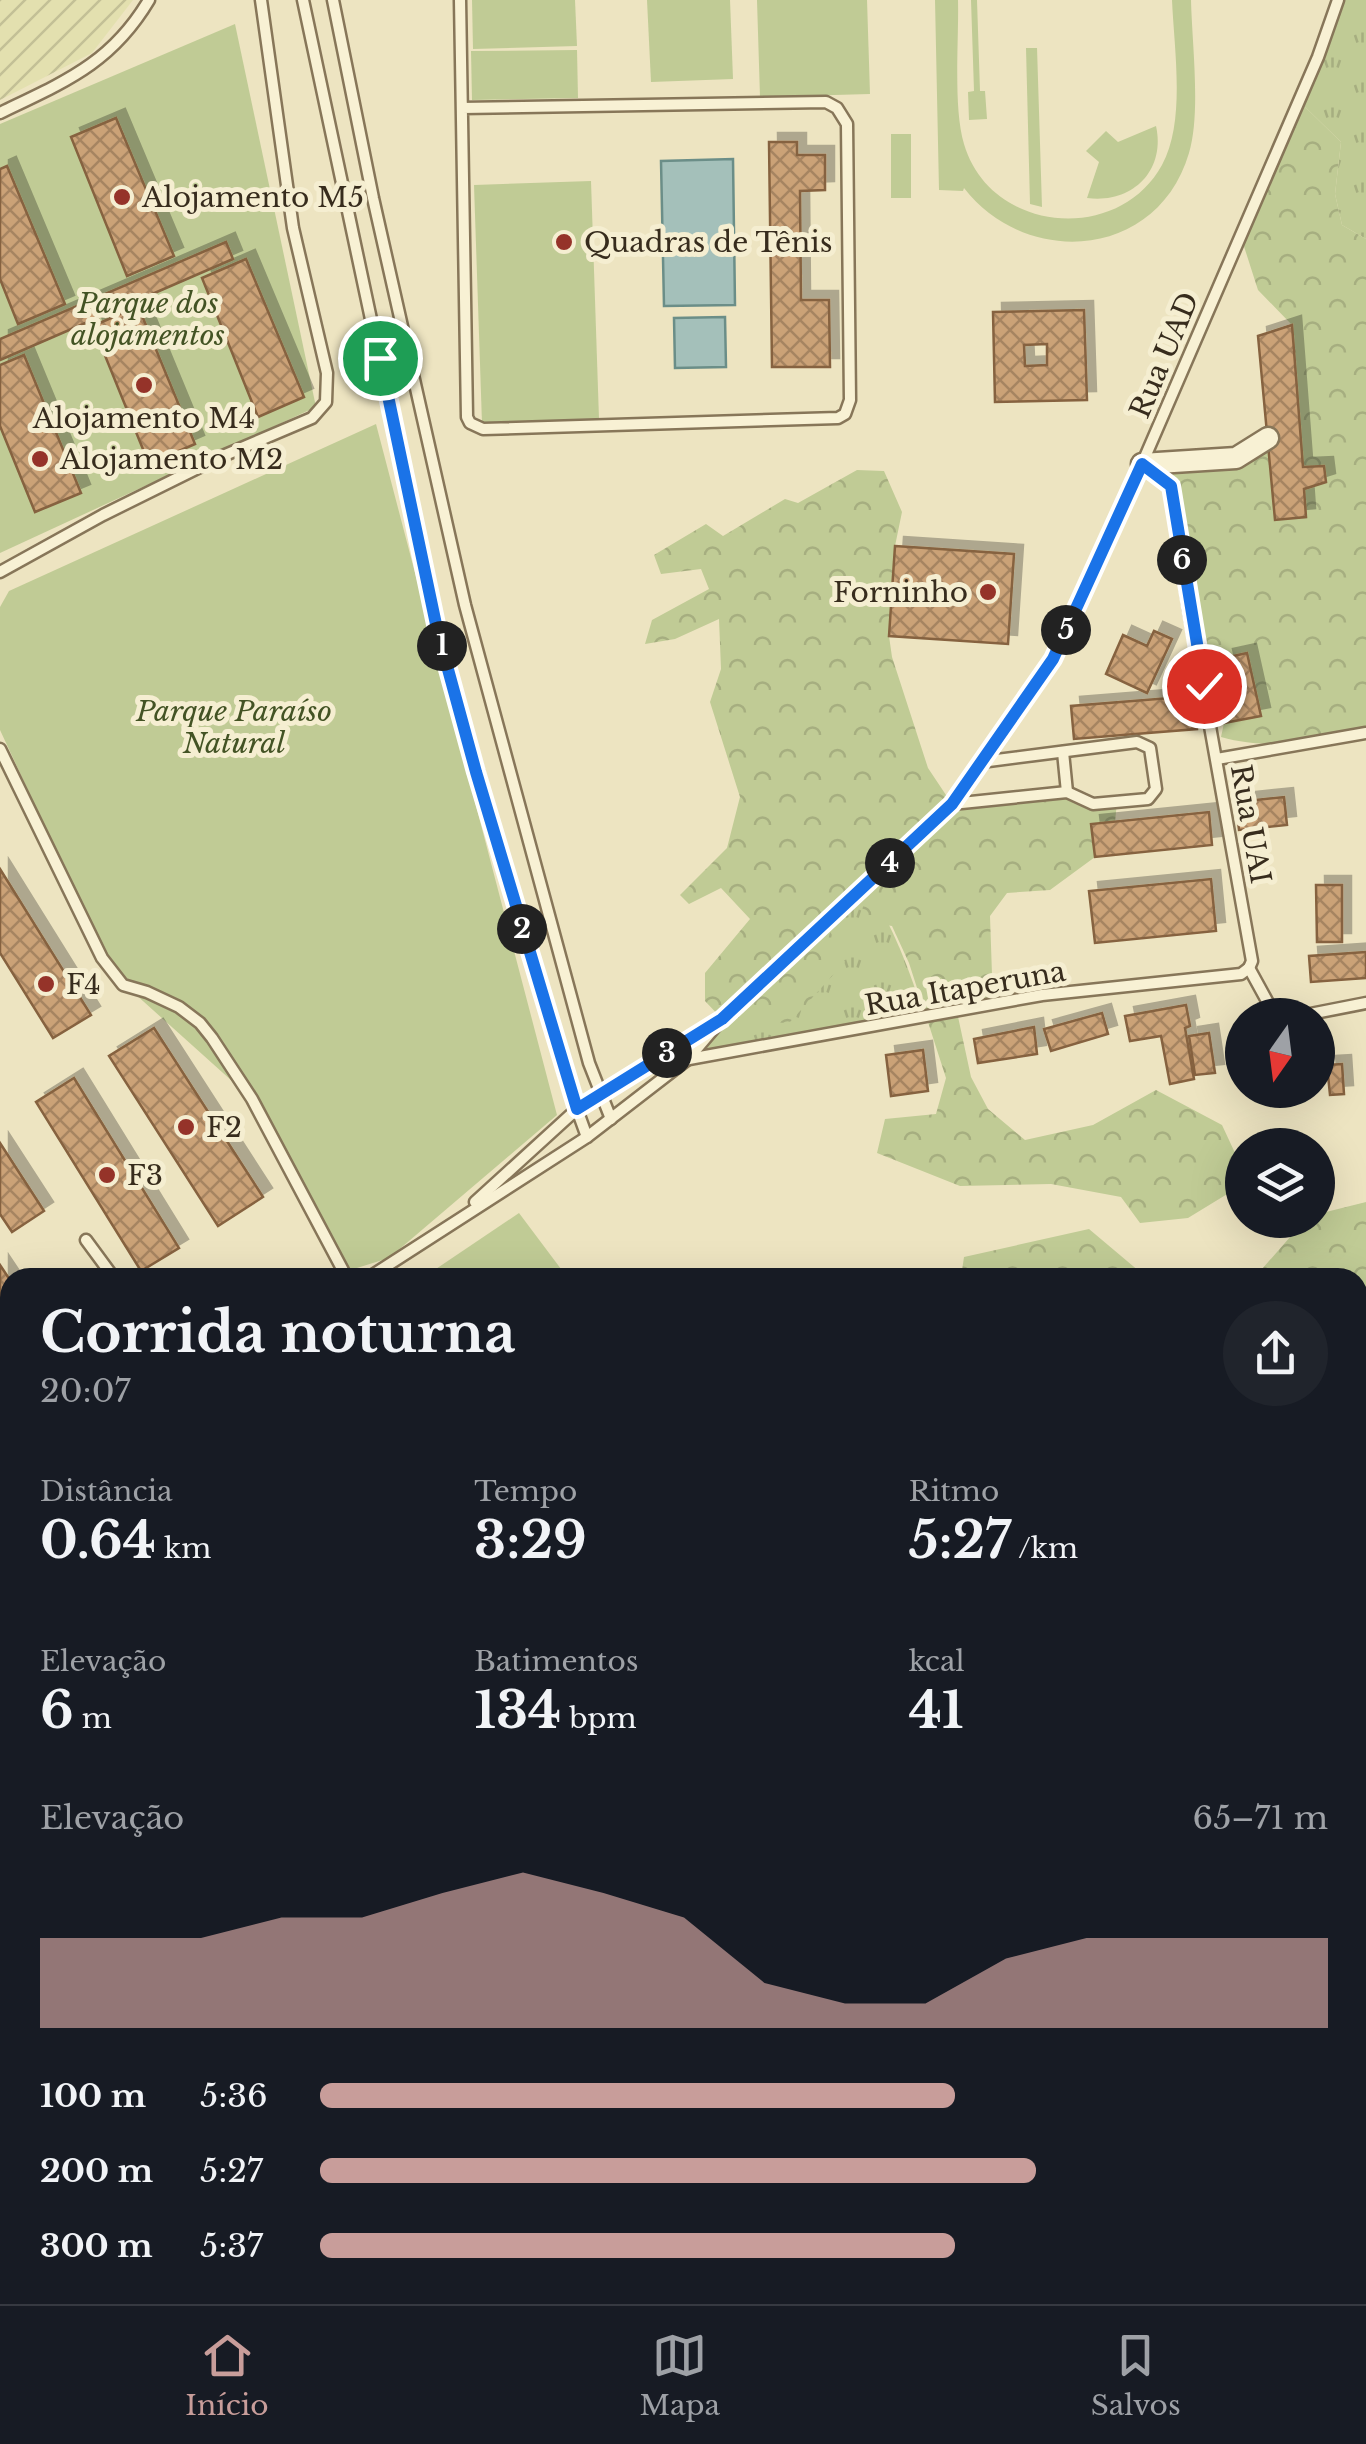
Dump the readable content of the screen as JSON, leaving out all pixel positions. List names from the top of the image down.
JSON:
{
  "streets": {
    "lane": ["Rua UAD", "Rua UAI", "Rua Itaperuna"]
  },
  "crossings": [
    ["Rua UAD", "Rua UAI"],
    ["Rua UAD", "Rua Itaperuna"],
    ["Rua UAI", "Rua Itaperuna"]
  ],
  "parks": ["Parque dos alojamentos", "Parque Paraíso Natural"],
  "places": [
    "Alojamento M5",
    "Quadras de Tênis",
    "Alojamento M4",
    "Alojamento M2",
    "Forninho",
    "F4",
    "F2",
    "F3"
  ],
  "north": "bottom",
  "page": {
    "pins": [
      "6",
      "5",
      "1",
      "4",
      "2",
      "3"
    ],
    "heading": ["Corrida noturna", "20:07"],
    "stats": [
      ["Distância", "0.64 km"],
      ["Tempo", "3:29"],
      ["Ritmo", "5:27 /km"],
      ["Elevação", "6 m"],
      ["Batimentos", "134 bpm"],
      ["kcal", "41"]
    ],
    "chart": ["Elevação", "65–71 m"],
    "list": [
      {
        "name": "100 m",
        "note": "5:36"
      },
      {
        "name": "200 m",
        "note": "5:27"
      },
      {
        "name": "300 m",
        "note": "5:37"
      }
    ],
    "tabs": ["Início", "Mapa", "Salvos"]
  }
}
